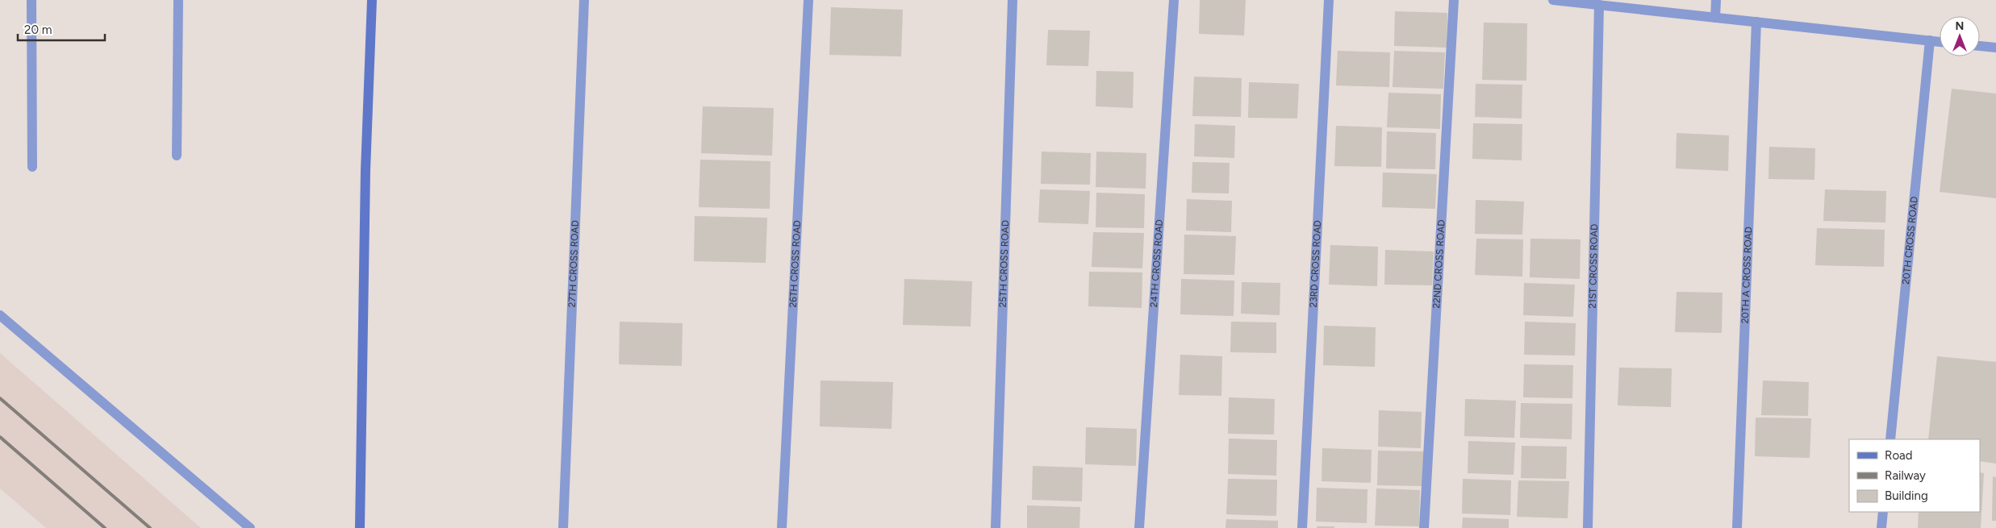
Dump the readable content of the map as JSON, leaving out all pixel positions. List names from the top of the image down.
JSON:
{
  "streets": {
    "street": [
      "20TH CROSS ROAD",
      "27TH CROSS ROAD",
      "26TH CROSS ROAD",
      "25TH CROSS ROAD",
      "24TH CROSS ROAD",
      "23RD CROSS ROAD",
      "22ND CROSS ROAD",
      "21ST CROSS ROAD",
      "20TH A CROSS ROAD"
    ]
  },
  "legend": ["Road", "Railway", "Building"],
  "scale_bar": "20 m",
  "north": "top"
}
